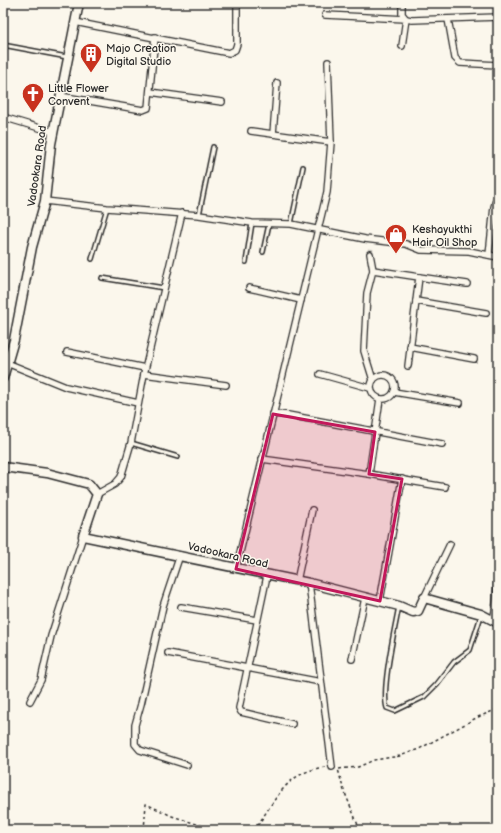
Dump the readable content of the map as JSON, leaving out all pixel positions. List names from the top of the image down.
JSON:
{
  "streets": {
    "main road": ["Vadookara Road"]
  },
  "places": {
    "building": ["Majo Creation Digital Studio"],
    "church": ["Little Flower Convent"],
    "shop": ["Keshayukthi Hair Oil Shop"]
  }
}
